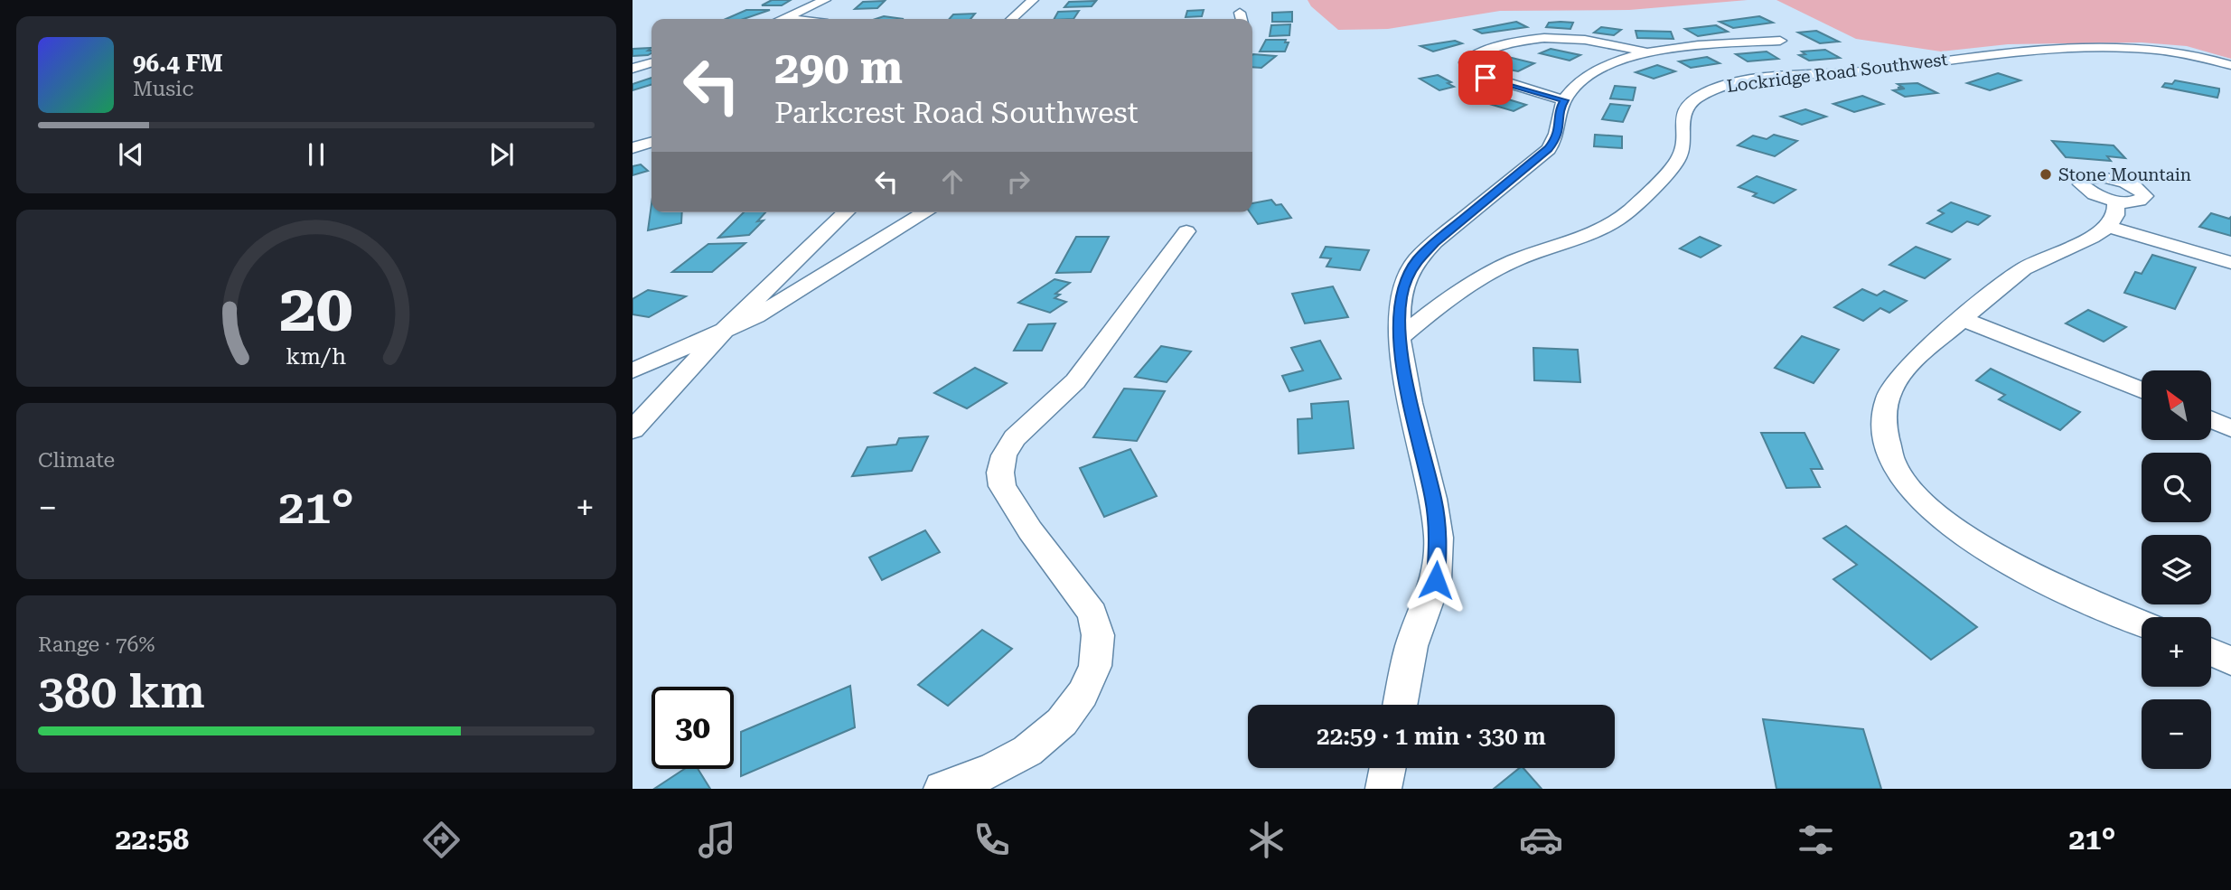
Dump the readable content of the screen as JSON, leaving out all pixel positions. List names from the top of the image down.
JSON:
{
  "streets": {
    "street": ["Lockridge Road Southwest"]
  },
  "places": ["Stone Mountain"],
  "north": "top left",
  "page": {
    "turn": ["290 m", "Parkcrest Road Southwest"],
    "song": ["96.4 FM", "Music"],
    "map_buttons": ["+", "−"],
    "tile": [
      "Climate",
      ["Range · 76%", "380 km"]
    ],
    "heat": ["−", "21°", "+"],
    "limit": "30",
    "trip": "22:59 · 1 min · 330 m",
    "tabs": ["22:58", "21°"],
    "gauge": ["20", "km/h"]
  }
}
